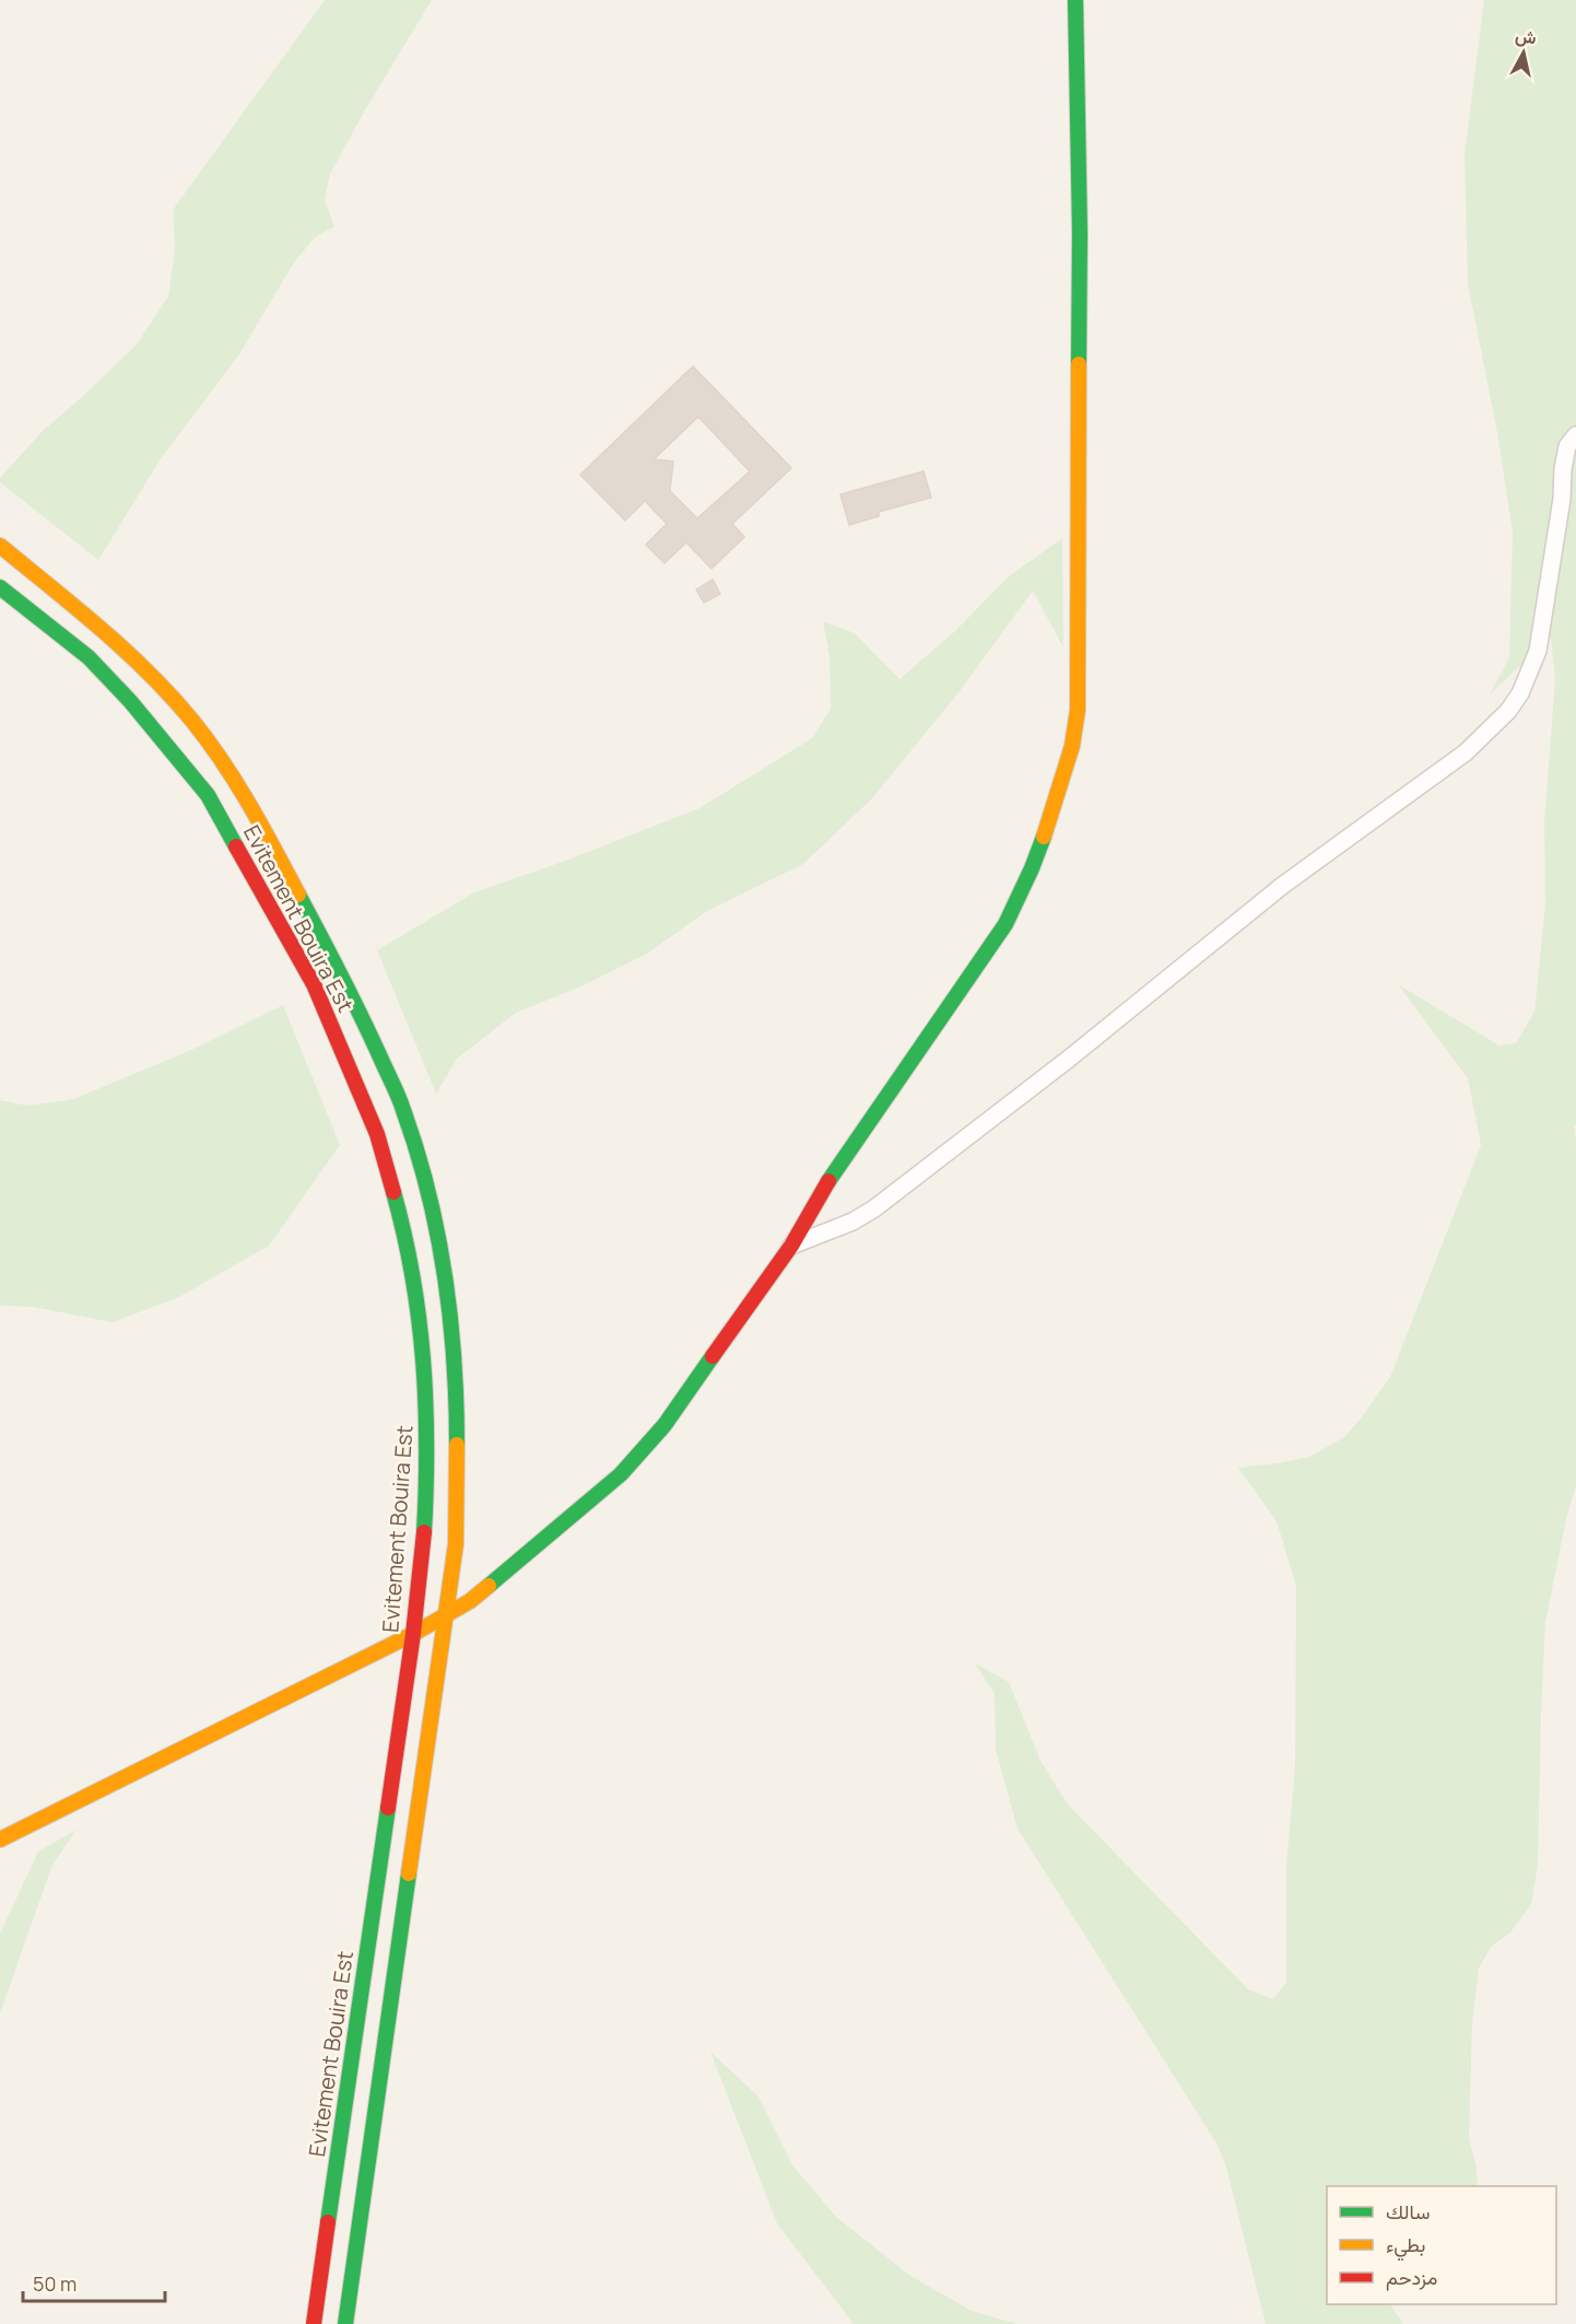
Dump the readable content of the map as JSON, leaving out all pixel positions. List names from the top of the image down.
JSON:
{
  "streets": {
    "main road": ["Evitement Bouira Est"]
  },
  "legend": ["سالك", "بطيء", "مزدحم"],
  "scale_bar": "50 m",
  "north": "top"
}
